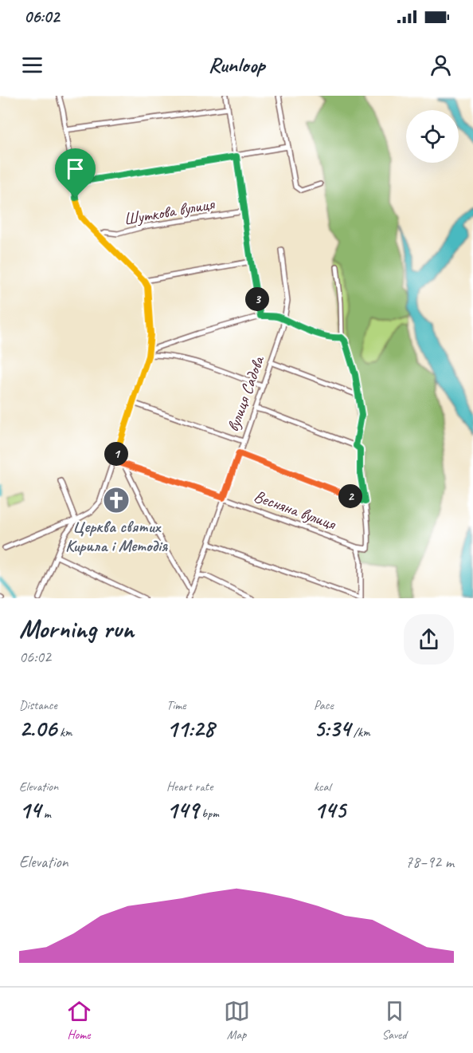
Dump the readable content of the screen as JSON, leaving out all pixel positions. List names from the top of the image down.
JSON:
{
  "streets": {
    "street": ["Шуткова вулиця", "вулиця Садова", "Весняна вулиця"]
  },
  "crossings": [
    ["вулиця Садова", "Весняна вулиця"]
  ],
  "places": {
    "church": ["Церква святих Кирила і Методія"]
  },
  "page": {
    "status": "06:02",
    "header": "Runloop",
    "pins": ["3", "1", "2"],
    "heading": ["Morning run", "06:02"],
    "stats": [
      ["Distance", "2.06 km"],
      ["Time", "11:28"],
      ["Pace", "5:34 /km"],
      ["Elevation", "14 m"],
      ["Heart rate", "149 bpm"],
      ["kcal", "145"]
    ],
    "chart": ["Elevation", "78–92 m"],
    "tabs": ["Home", "Map", "Saved"]
  }
}
